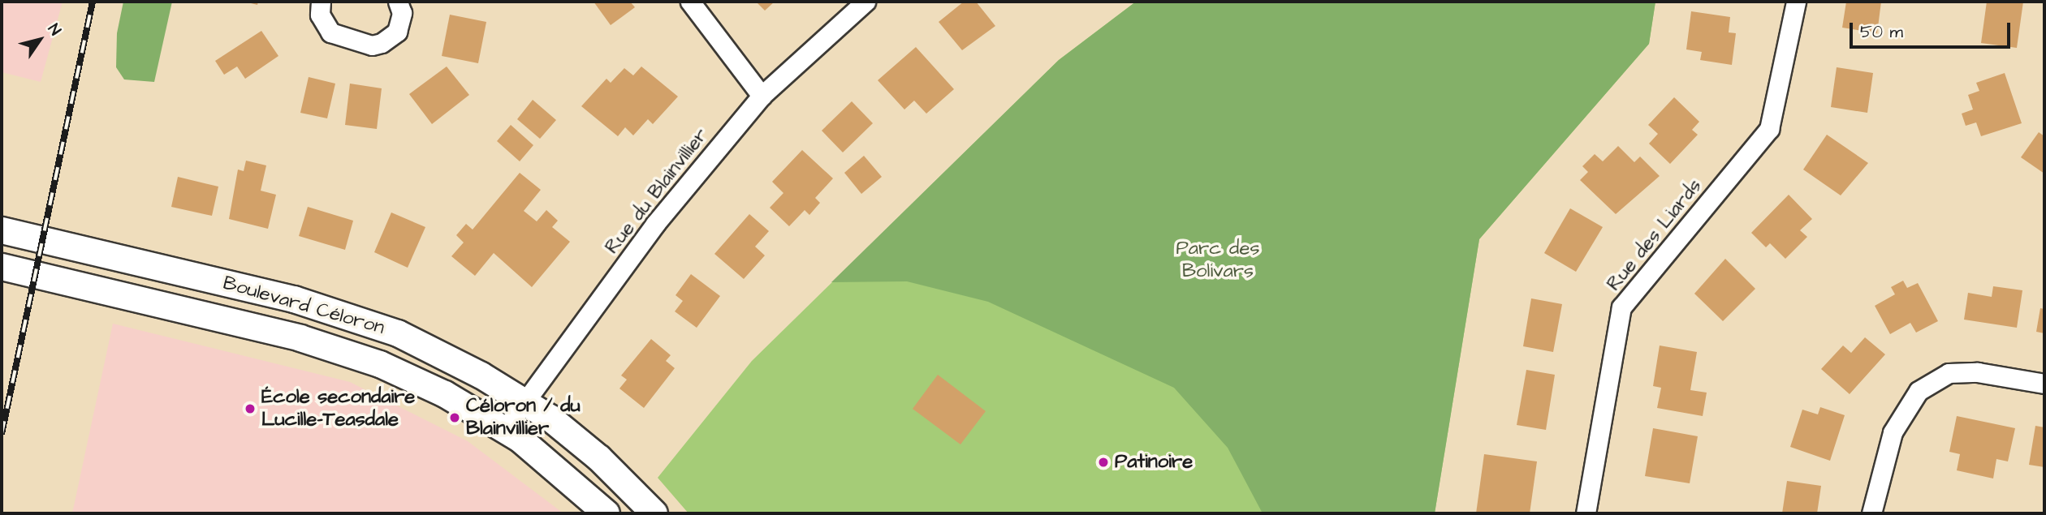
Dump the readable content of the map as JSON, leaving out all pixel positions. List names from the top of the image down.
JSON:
{
  "streets": {
    "street": ["Rue du Blainvillier", "Rue des Liards", "Boulevard Céloron"]
  },
  "crossings": [
    ["Rue du Blainvillier", "Boulevard Céloron"]
  ],
  "parks": ["Parc des Bolivars"],
  "places": ["École secondaire Lucille-Teasdale", "Céloron / du Blainvillier", "Patinoire"],
  "scale_bar": "50 m",
  "north": "top right"
}
